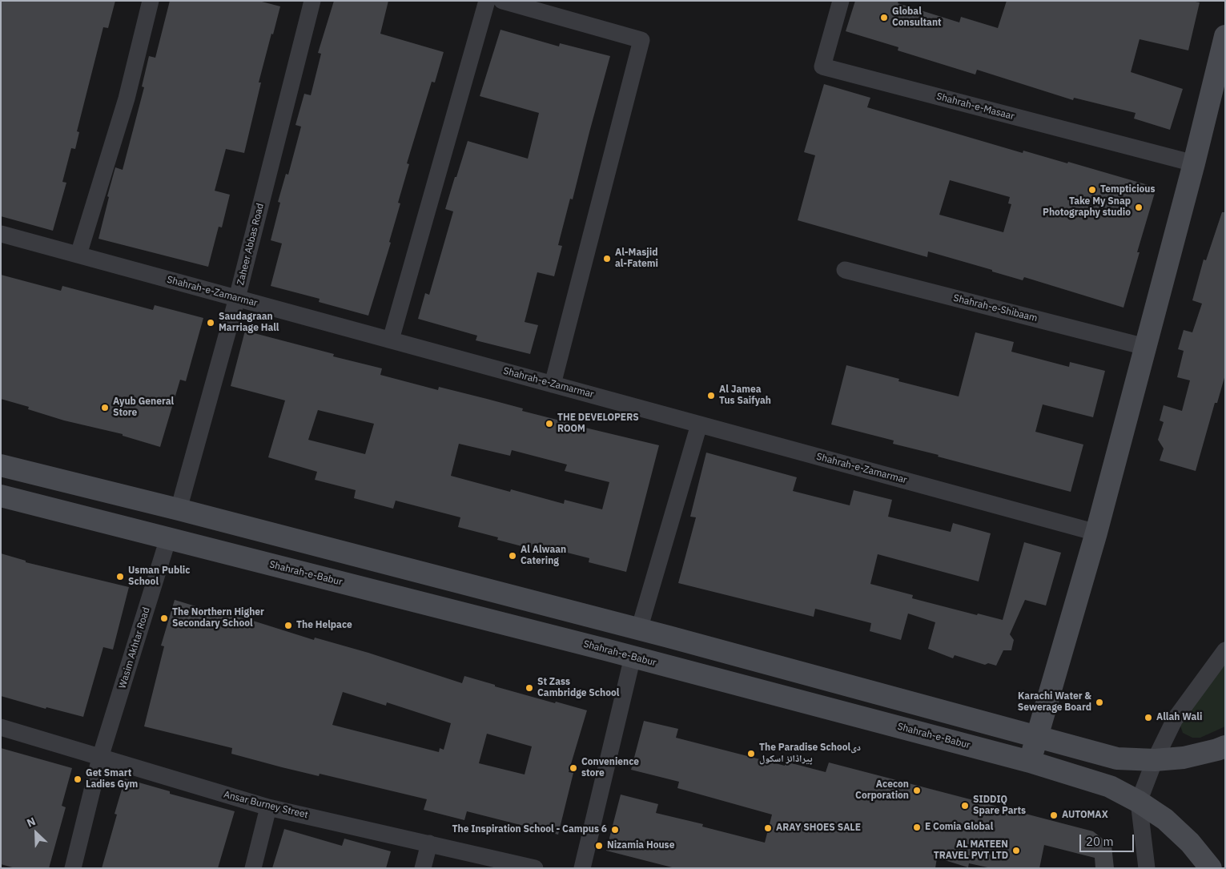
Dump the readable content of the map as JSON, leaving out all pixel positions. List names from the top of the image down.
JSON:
{
  "streets": {
    "main road": ["Shahrah-e-Babur"],
    "street": [
      "Shahrah-e-Masaar",
      "Zaheer Abbas Road",
      "Shahrah-e-Zamarmar",
      "Shahrah-e-Shibaam",
      "Wasim Akhtar Road",
      "Ansar Burney Street"
    ]
  },
  "crossings": [
    ["Zaheer Abbas Road", "Shahrah-e-Zamarmar"],
    ["Shahrah-e-Babur", "Wasim Akhtar Road"],
    ["Wasim Akhtar Road", "Ansar Burney Street"]
  ],
  "places": [
    "Global Consultant",
    "Tempticious",
    "Take My Snap Photography studio",
    "Al-Masjid al-Fatemi",
    "Saudagraan Marriage Hall",
    "Al Jamea Tus Saifyah",
    "Ayub General Store",
    "THE DEVELOPERS ROOM",
    "Al Alwaan Catering",
    "Usman Public School",
    "The Northern Higher Secondary School",
    "The Helpace",
    "St Zass Cambridge School",
    "Karachi Water & Sewerage Board",
    "Allah Wali",
    "The Paradise Schoolدی پیراڈائز اسکول",
    "Convenience store",
    "Get Smart Ladies Gym",
    "Acecon Corporation",
    "SIDDIQ Spare Parts",
    "AUTOMAX",
    "E Comia Global",
    "ARAY SHOES SALE",
    "The Inspiration School - Campus 6",
    "Nizamia House",
    "AL MATEEN TRAVEL PVT LTD"
  ],
  "scale_bar": "20 m",
  "north": "top left"
}
